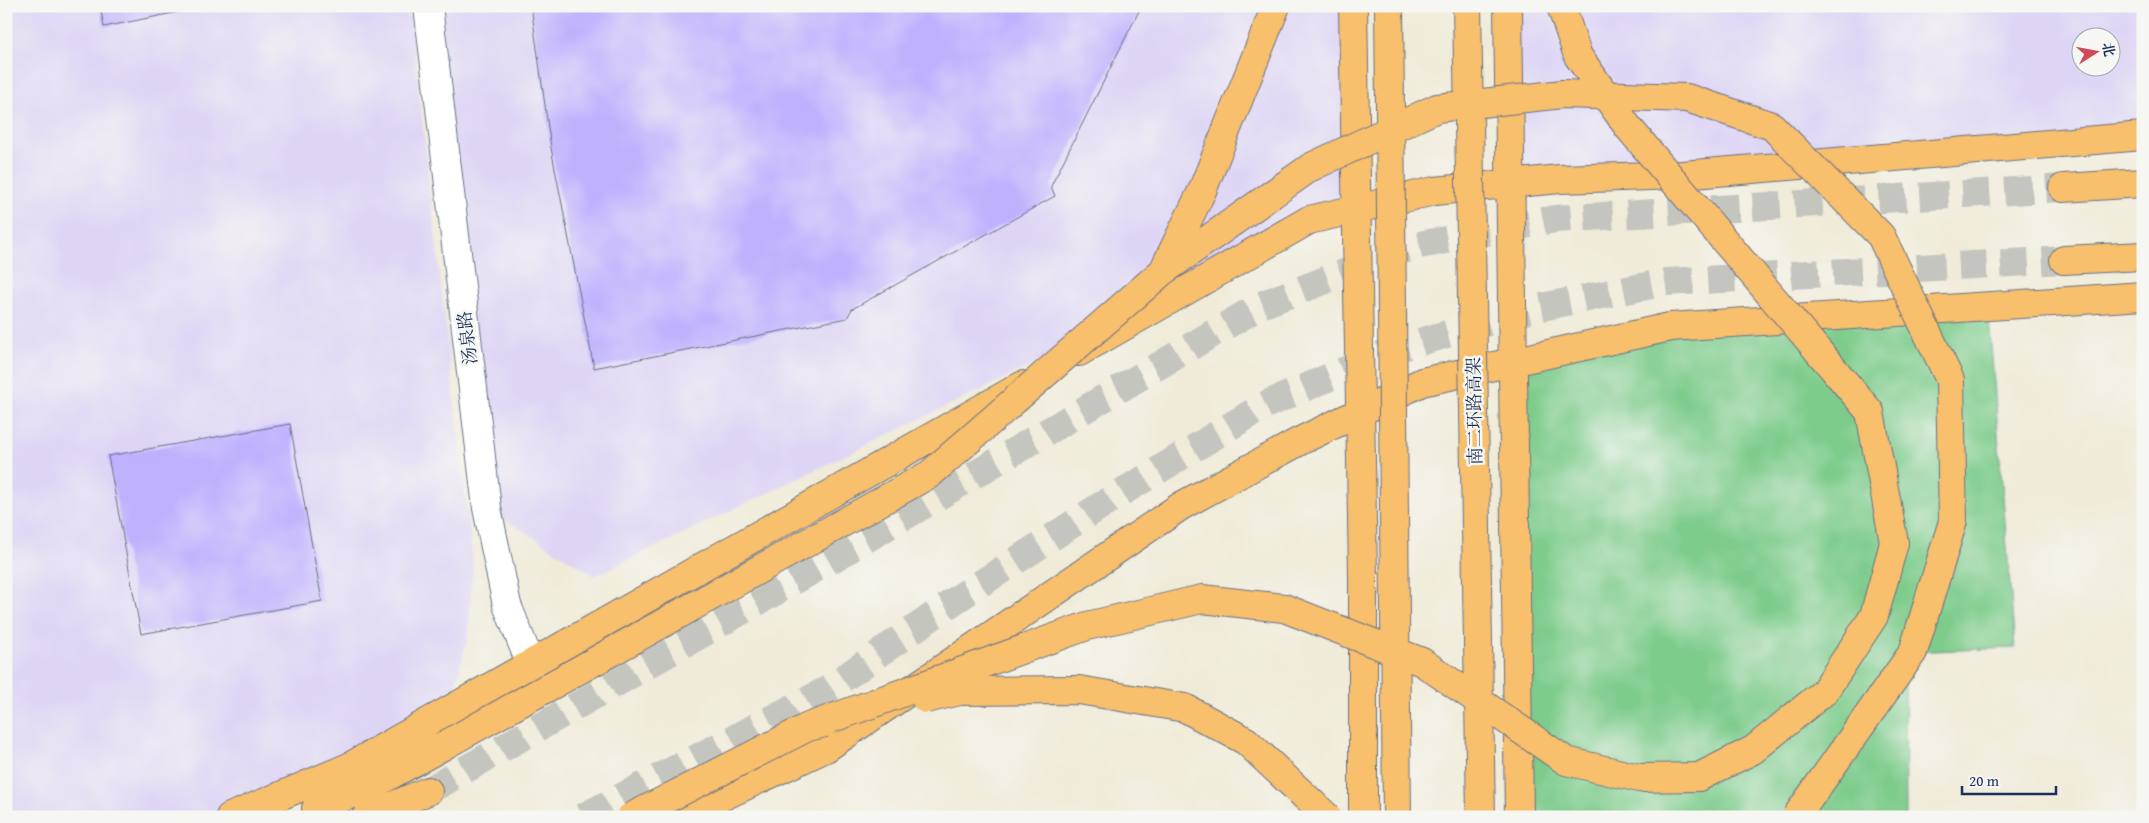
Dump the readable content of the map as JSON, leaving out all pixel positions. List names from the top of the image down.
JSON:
{
  "streets": {
    "main road": ["南二环路高架"],
    "street": ["汤泉路"]
  },
  "scale_bar": "20 m",
  "north": "right"
}
